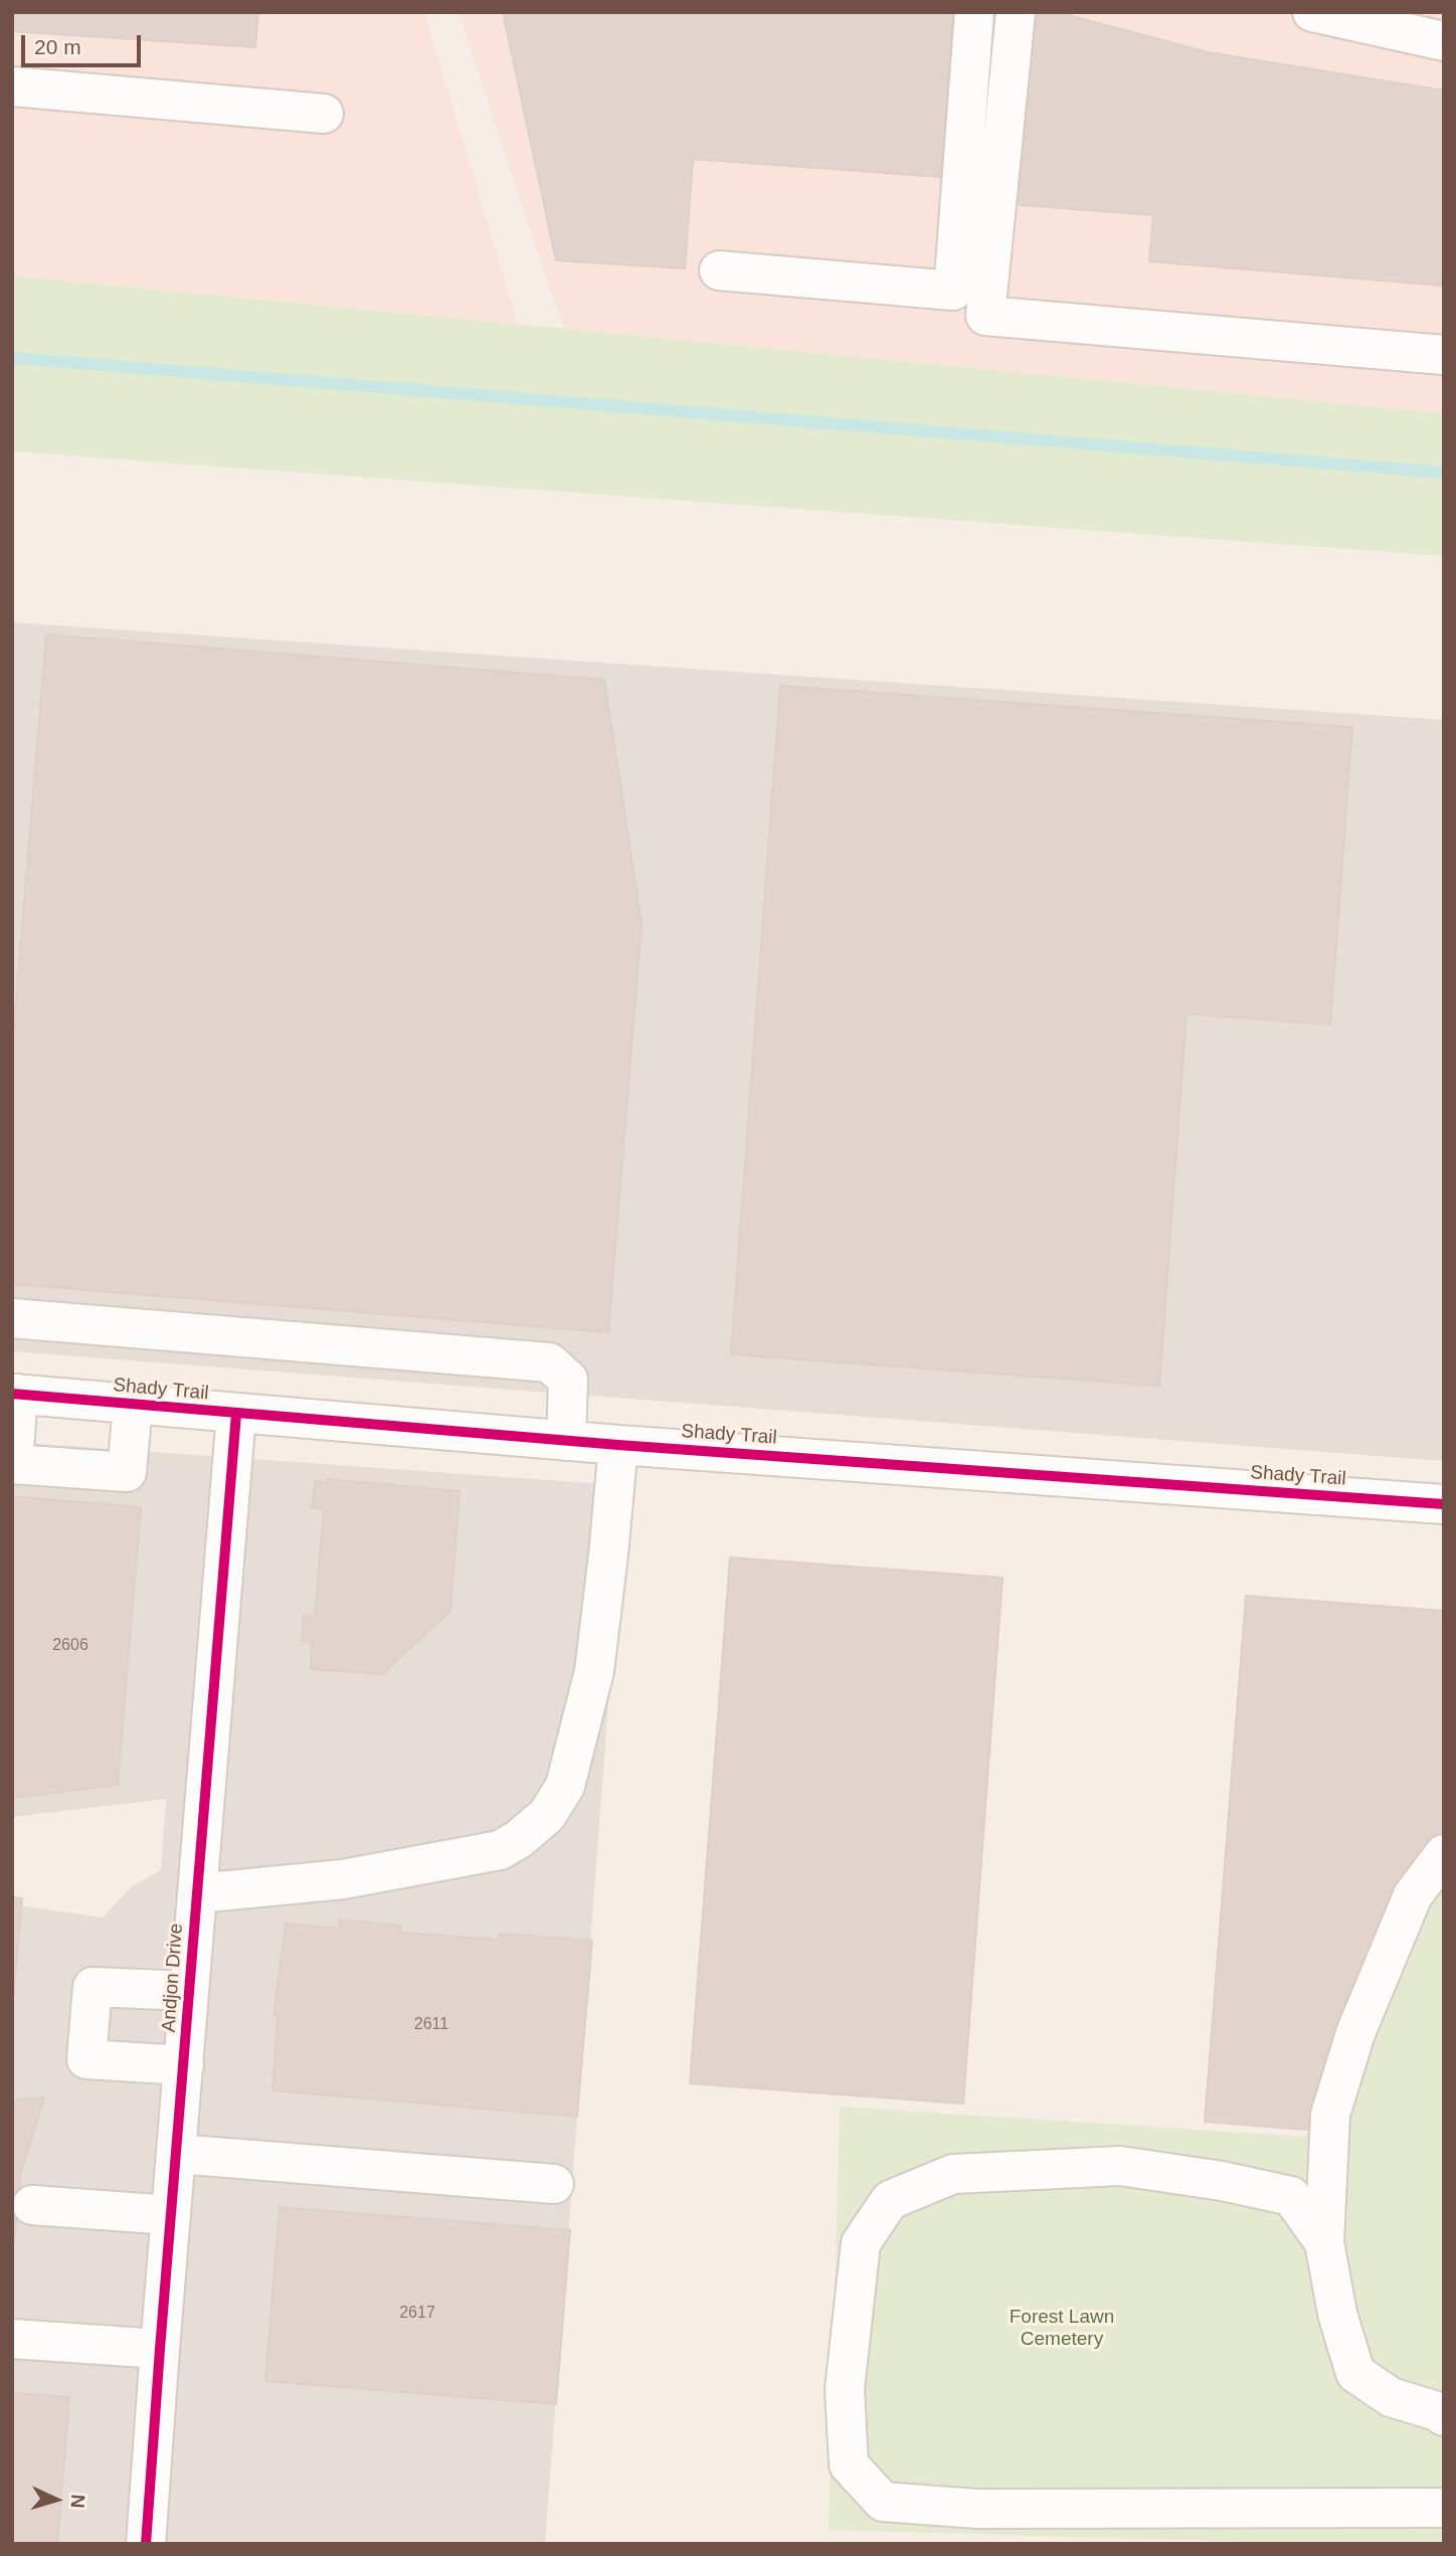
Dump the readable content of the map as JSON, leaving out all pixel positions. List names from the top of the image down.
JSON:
{
  "streets": {
    "street": ["Shady Trail", "Andjon Drive"]
  },
  "crossings": [
    ["Shady Trail", "Andjon Drive"]
  ],
  "parks": ["Forest Lawn Cemetery"],
  "house_numbers": ["2606", "2611", "2617"],
  "scale_bar": "20 m",
  "north": "right"
}
